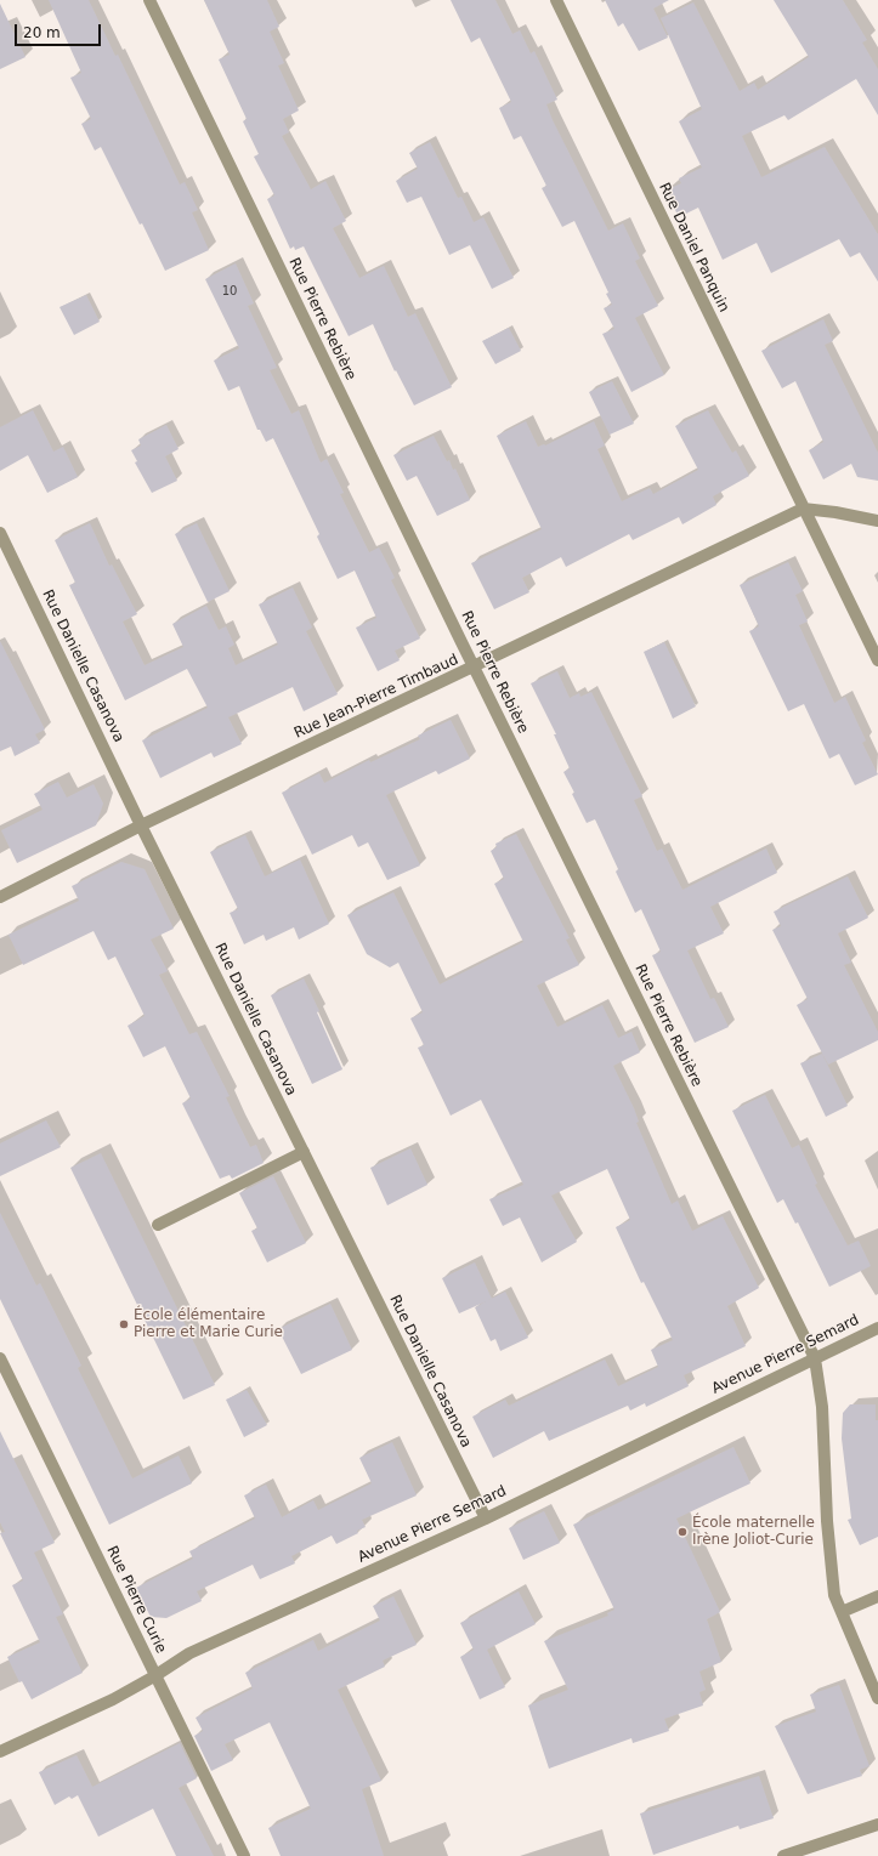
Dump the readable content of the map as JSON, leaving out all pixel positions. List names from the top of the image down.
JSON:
{
  "streets": {
    "street": [
      "Rue Daniel Panquin",
      "Rue Pierre Rebière",
      "Rue Danielle Casanova",
      "Rue Jean-Pierre Timbaud",
      "Avenue Pierre Semard",
      "Rue Pierre Curie"
    ]
  },
  "crossings": [
    ["Rue Daniel Panquin", "Rue Jean-Pierre Timbaud"],
    ["Rue Pierre Rebière", "Rue Jean-Pierre Timbaud"],
    ["Rue Pierre Rebière", "Avenue Pierre Semard"],
    ["Rue Danielle Casanova", "Rue Jean-Pierre Timbaud"],
    ["Rue Danielle Casanova", "Avenue Pierre Semard"],
    ["Avenue Pierre Semard", "Rue Pierre Curie"]
  ],
  "places": ["École élémentaire Pierre et Marie Curie", "École maternelle Irène Joliot-Curie"],
  "house_numbers": ["10"],
  "scale_bar": "20 m"
}
